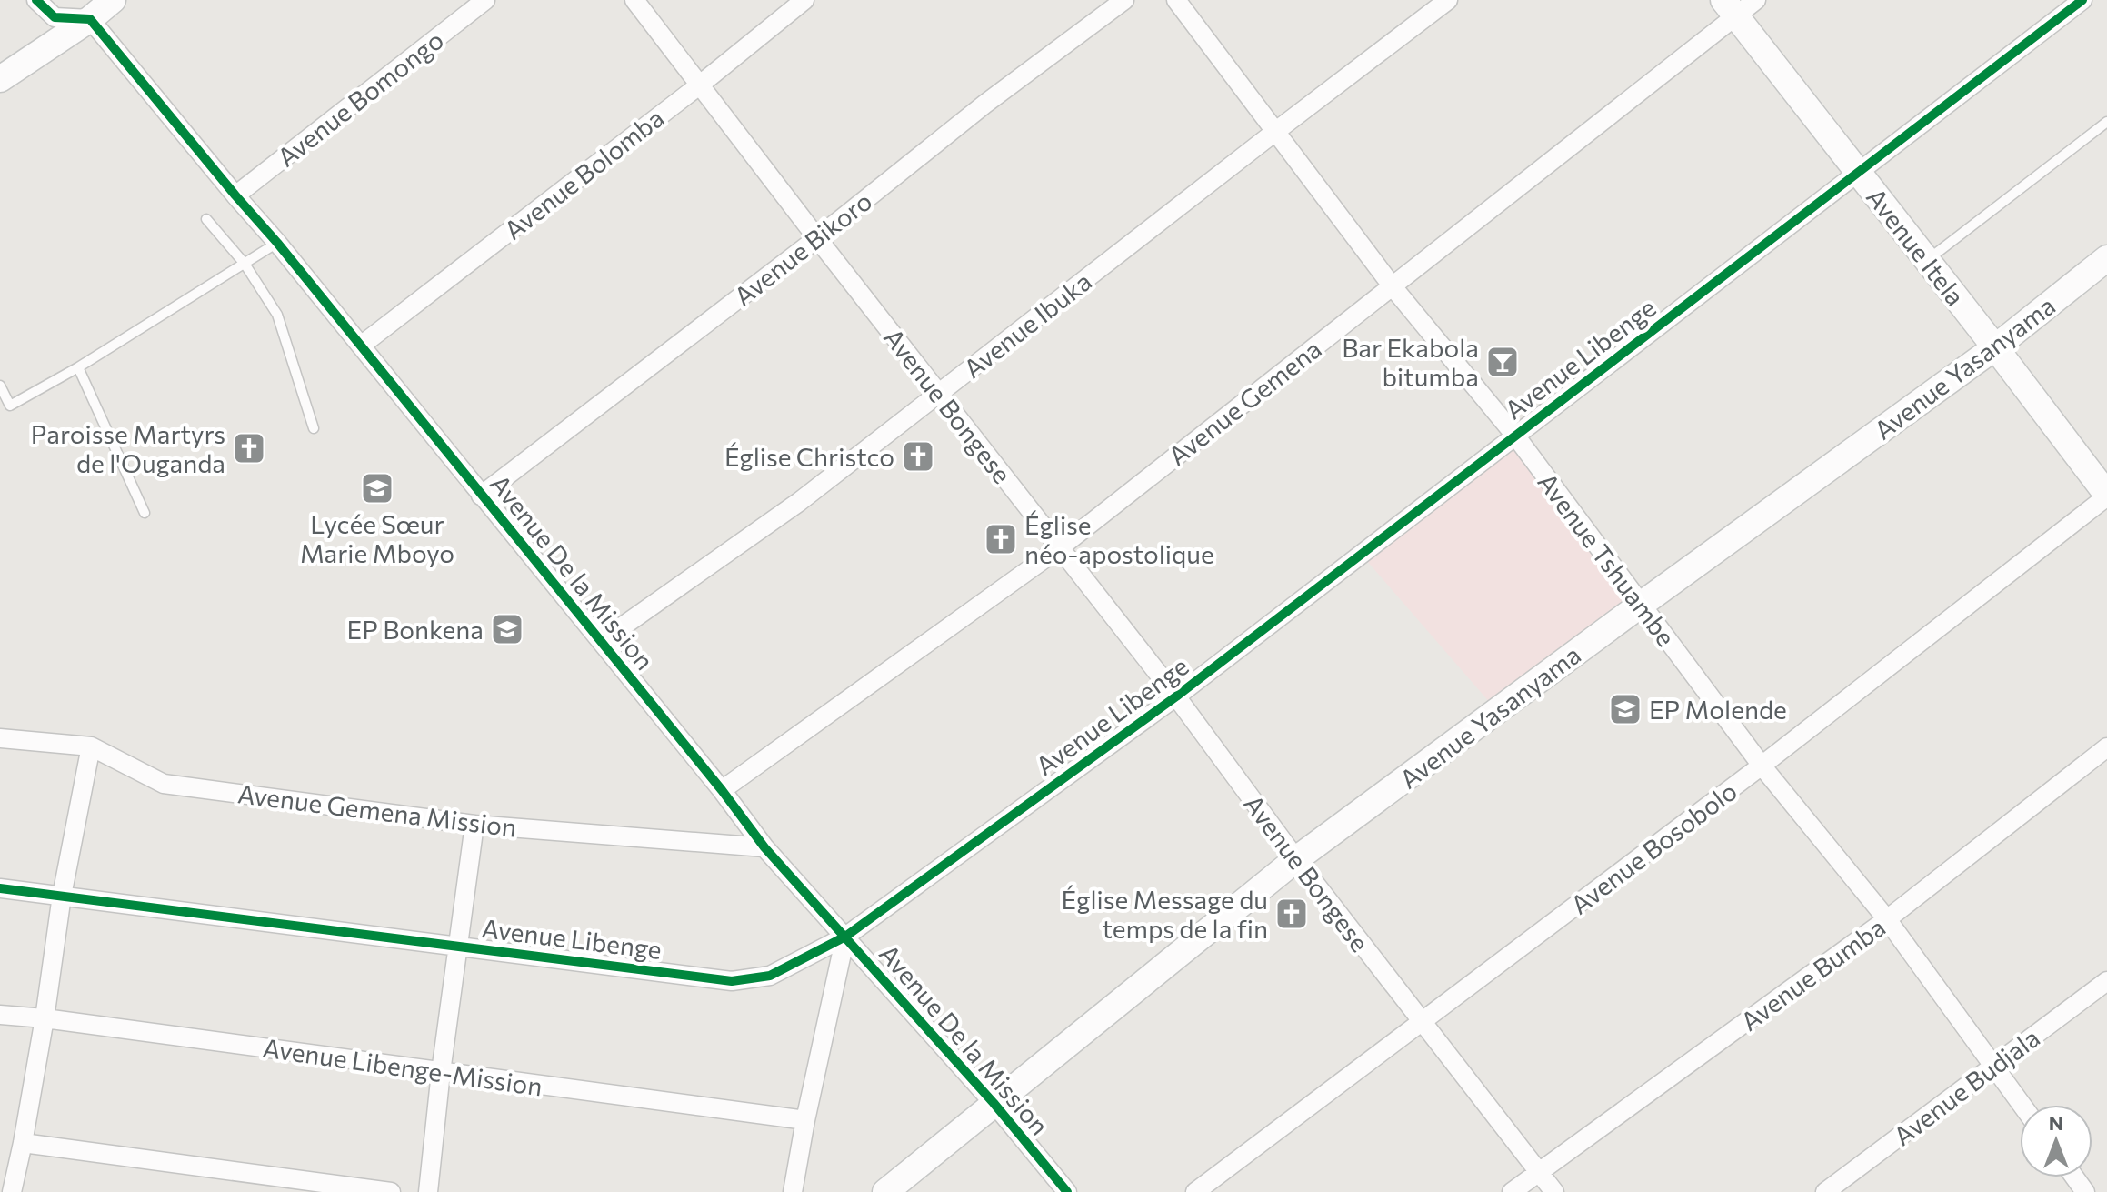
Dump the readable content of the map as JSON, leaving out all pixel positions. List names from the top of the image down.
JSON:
{
  "streets": {
    "street": [
      "Avenue Bomongo",
      "Avenue Bolomba",
      "Avenue Itela",
      "Avenue Bikoro",
      "Avenue Ibuka",
      "Avenue Libenge",
      "Avenue Yasanyama",
      "Avenue Gemena",
      "Avenue Bongese",
      "Avenue Tshuambe",
      "Avenue De la Mission",
      "Avenue Gemena Mission",
      "Avenue Bosobolo",
      "Avenue Bumba",
      "Avenue Libenge-Mission",
      "Avenue Budjala"
    ]
  },
  "crossings": [
    ["Avenue Bomongo", "Avenue De la Mission"],
    ["Avenue Bolomba", "Avenue Bongese"],
    ["Avenue Bolomba", "Avenue De la Mission"],
    ["Avenue Itela", "Avenue Libenge"],
    ["Avenue Itela", "Avenue Yasanyama"],
    ["Avenue Itela", "Avenue Gemena"],
    ["Avenue Itela", "Avenue Bosobolo"],
    ["Avenue Bikoro", "Avenue Bongese"],
    ["Avenue Bikoro", "Avenue De la Mission"],
    ["Avenue Ibuka", "Avenue Bongese"],
    ["Avenue Ibuka", "Avenue Tshuambe"],
    ["Avenue Ibuka", "Avenue De la Mission"],
    ["Avenue Libenge", "Avenue Bongese"],
    ["Avenue Libenge", "Avenue Tshuambe"],
    ["Avenue Libenge", "Avenue De la Mission"],
    ["Avenue Yasanyama", "Avenue Bongese"],
    ["Avenue Yasanyama", "Avenue Tshuambe"],
    ["Avenue Yasanyama", "Avenue De la Mission"],
    ["Avenue Gemena", "Avenue Bongese"],
    ["Avenue Gemena", "Avenue Tshuambe"],
    ["Avenue Gemena", "Avenue De la Mission"],
    ["Avenue Bongese", "Avenue Bosobolo"],
    ["Avenue Bongese", "Avenue Bumba"],
    ["Avenue Tshuambe", "Avenue Bosobolo"],
    ["Avenue Tshuambe", "Avenue Bumba"],
    ["Avenue Tshuambe", "Avenue Budjala"],
    ["Avenue De la Mission", "Avenue Gemena Mission"]
  ],
  "places": {
    "bar": ["Bar Ekabola bitumba"],
    "church": [
      "Paroisse Martyrs de l'Ouganda",
      "Église Christco",
      "Église néo-apostolique",
      "Église Message du temps de la fin"
    ],
    "school or university": ["Lycée Sœur Marie Mboyo", "EP Bonkena", "EP Molende"]
  },
  "north": "top"
}
